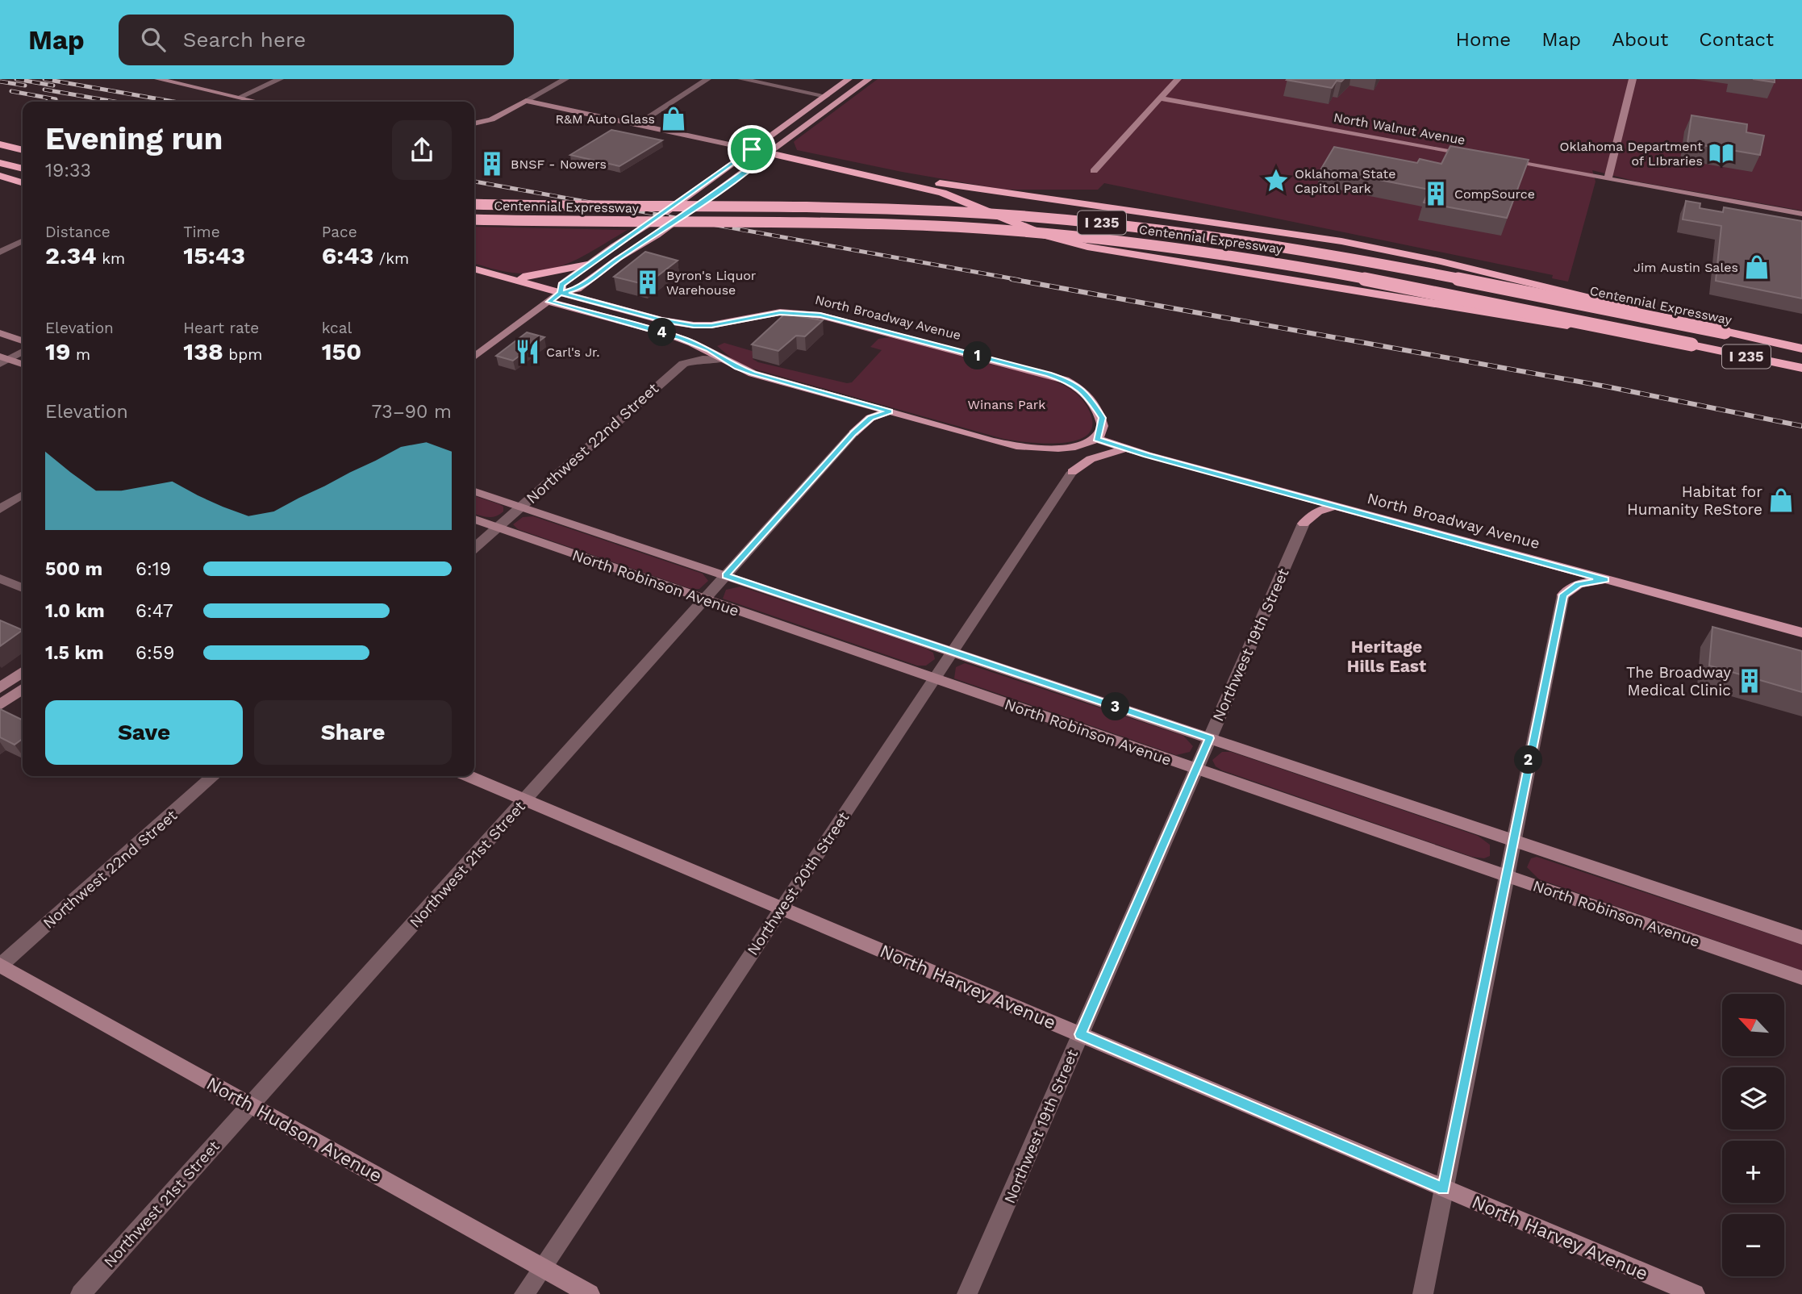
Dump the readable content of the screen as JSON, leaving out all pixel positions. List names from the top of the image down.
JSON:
{
  "streets": {
    "highway": ["Centennial Expressway", "I 235"],
    "main road": ["North Broadway Avenue"],
    "street": [
      "North Walnut Avenue",
      "Northwest 22nd Street",
      "North Robinson Avenue",
      "Northwest 19th Street",
      "Northwest 21st Street",
      "Northwest 20th Street",
      "North Harvey Avenue",
      "North Hudson Avenue"
    ]
  },
  "crossings": [
    ["Northwest 22nd Street", "North Robinson Avenue"],
    ["Northwest 22nd Street", "North Hudson Avenue"],
    ["North Robinson Avenue", "Northwest 19th Street"],
    ["North Robinson Avenue", "Northwest 21st Street"],
    ["North Robinson Avenue", "Northwest 20th Street"],
    ["Northwest 19th Street", "North Harvey Avenue"],
    ["Northwest 21st Street", "North Harvey Avenue"],
    ["Northwest 21st Street", "North Hudson Avenue"],
    ["Northwest 20th Street", "North Harvey Avenue"],
    ["Northwest 20th Street", "North Hudson Avenue"]
  ],
  "districts": ["Heritage Hills East"],
  "parks": ["Winans Park"],
  "places": {
    "shop": ["R&M Auto Glass", "Jim Austin Sales", "Habitat for Humanity ReStore"],
    "library": ["Oklahoma Department of LIbraries"],
    "building": [
      "BNSF - Nowers",
      "CompSource",
      "Byron's Liquor Warehouse",
      "The Broadway Medical Clinic"
    ],
    "place": ["Oklahoma State Capitol Park"],
    "restaurant": ["Carl's Jr."]
  },
  "north": "top left",
  "page": {
    "header": "Map",
    "search": "Search here",
    "nav": [
      "Home",
      "Map",
      "About",
      "Contact"
    ],
    "heading": ["Evening run", "19:33"],
    "stats": [
      ["Distance", "2.34 km"],
      ["Time", "15:43"],
      ["Pace", "6:43 /km"],
      ["Elevation", "19 m"],
      ["Heart rate", "138 bpm"],
      ["kcal", "150"]
    ],
    "pins": [
      "4",
      "1",
      "3",
      "2"
    ],
    "chart": ["Elevation", "73–90 m"],
    "list": [
      {
        "name": "500 m",
        "note": "6:19"
      },
      {
        "name": "1.0 km",
        "note": "6:47"
      },
      {
        "name": "1.5 km",
        "note": "6:59"
      }
    ],
    "buttons": ["Save", "Share"],
    "map_buttons": ["+", "−"]
  }
}
